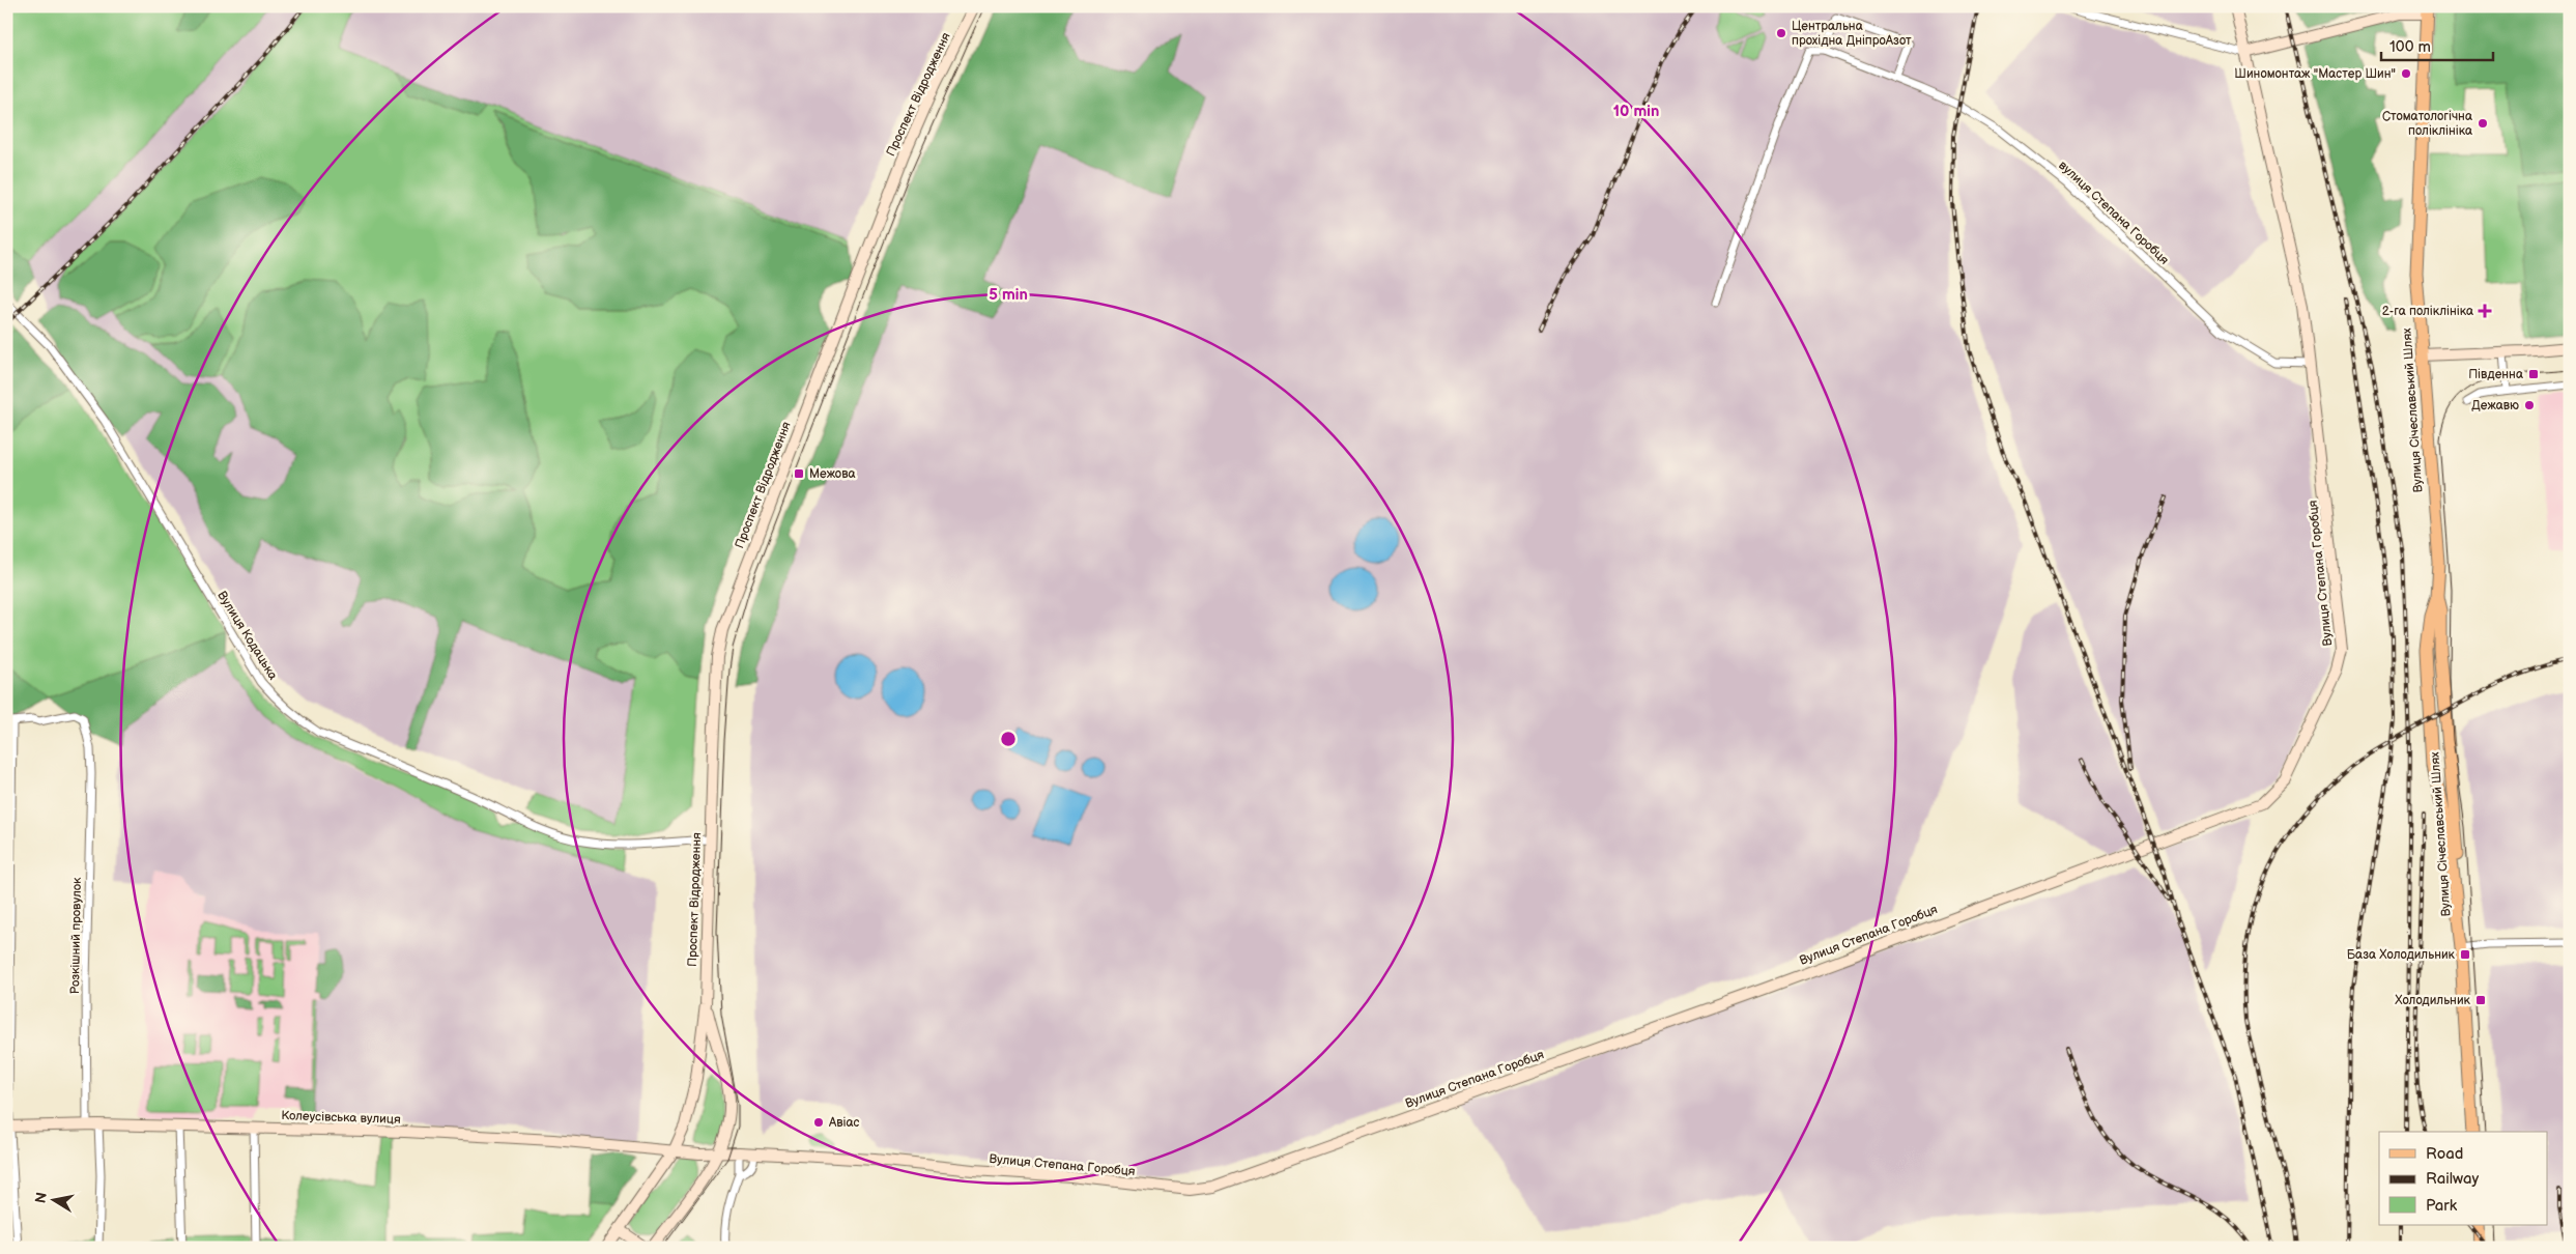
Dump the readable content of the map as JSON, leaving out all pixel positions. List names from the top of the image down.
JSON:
{
  "streets": {
    "main road": [
      "Проспект Відродження",
      "Вулиця Січеславський Шлях",
      "Вулиця Степана Горобця",
      "Колеусівська вулиця"
    ],
    "street": ["вулиця Степана Горобця", "Вулиця Кодацька", "Розкішний провулок"]
  },
  "crossings": [
    ["Проспект Відродження", "Вулиця Степана Горобця"],
    ["Проспект Відродження", "Вулиця Кодацька"],
    ["Проспект Відродження", "Колеусівська вулиця"],
    ["вулиця Степана Горобця", "Вулиця Степана Горобця"],
    ["Вулиця Степана Горобця", "Колеусівська вулиця"],
    ["Розкішний провулок", "Колеусівська вулиця"]
  ],
  "places": {
    "other": [
      "Центральна прохідна ДніпроАзот",
      "Шиномонтаж \"Мастер Шин\"",
      "Стоматологічна поліклініка",
      "Дежавю",
      "Авіас"
    ],
    "health": ["2-га поліклініка"],
    "transit": [
      "Південна",
      "Межова",
      "База Холодильник",
      "Холодильник"
    ]
  },
  "legend": ["Road", "Railway", "Park"],
  "scale_bar": "100 m",
  "north": "left",
  "rings": ["10 min", "5 min"]
}
